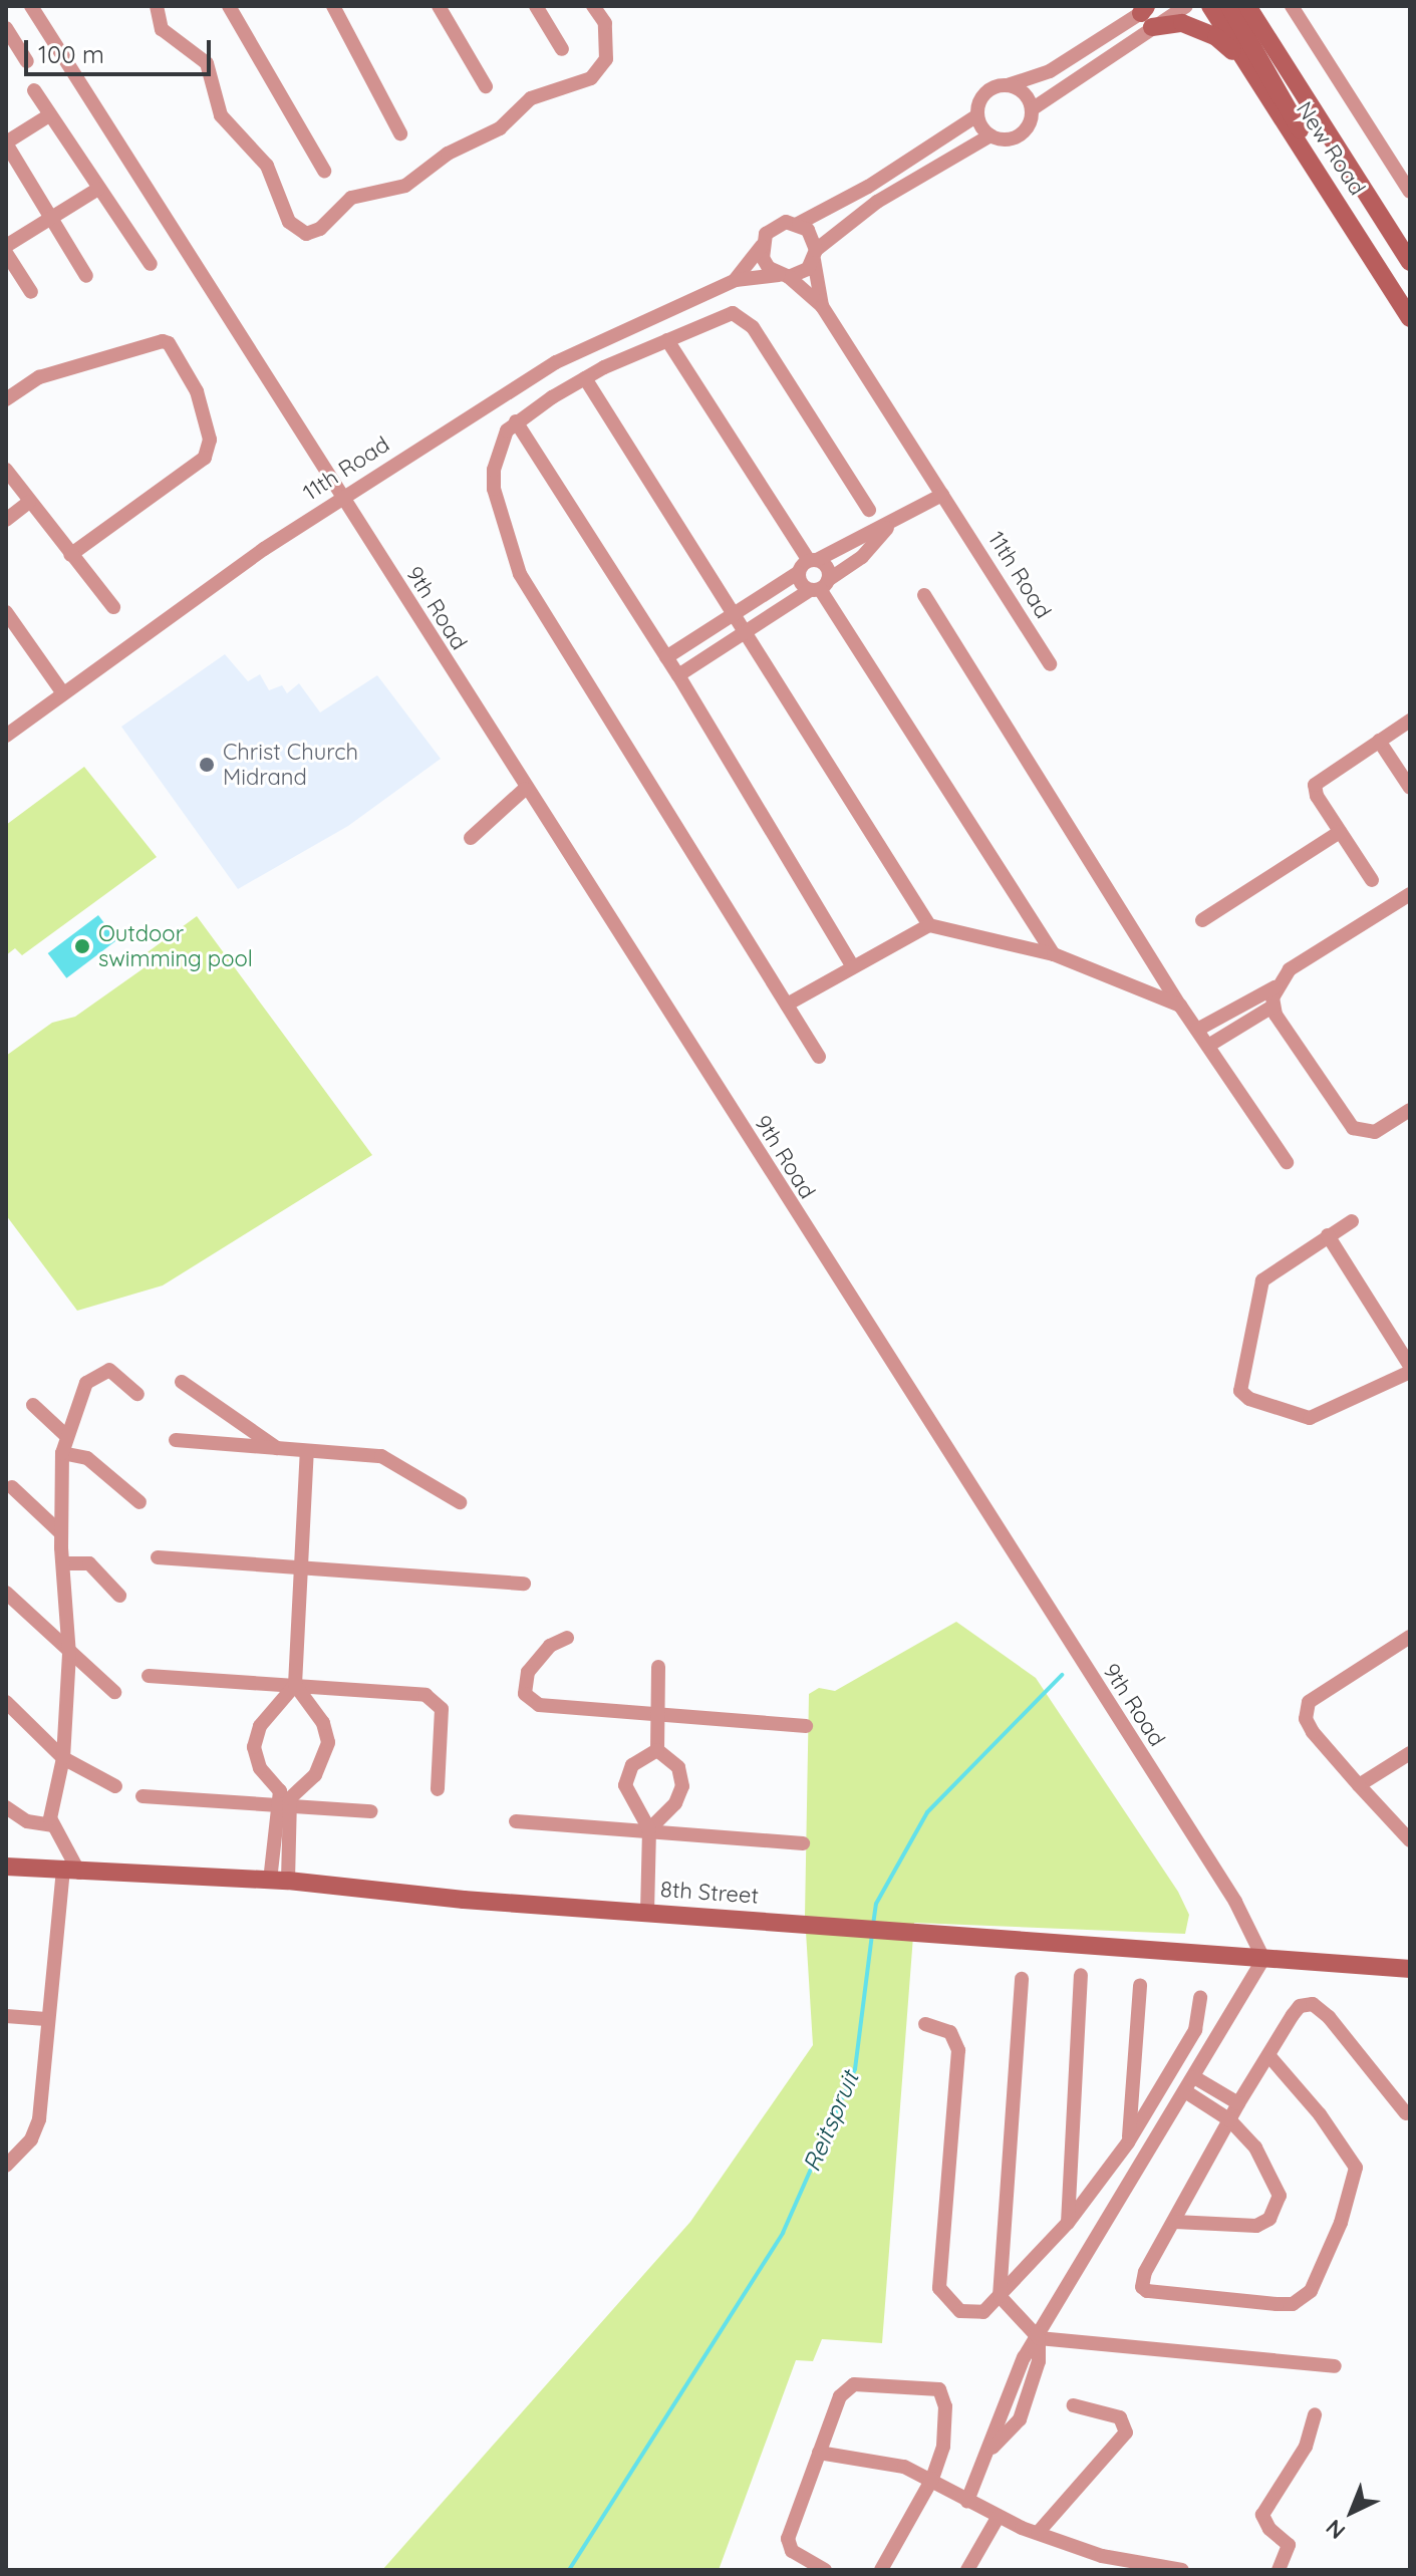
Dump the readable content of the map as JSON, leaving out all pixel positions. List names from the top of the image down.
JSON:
{
  "streets": {
    "street": [
      "New Road",
      "11th Road",
      "9th Road",
      "8th Street"
    ]
  },
  "crossings": [
    ["11th Road", "9th Road"],
    ["9th Road", "8th Street"]
  ],
  "water": ["Reitspruit"],
  "places": ["Christ Church Midrand", "Outdoor swimming pool"],
  "scale_bar": "100 m",
  "north": "bottom left"
}
